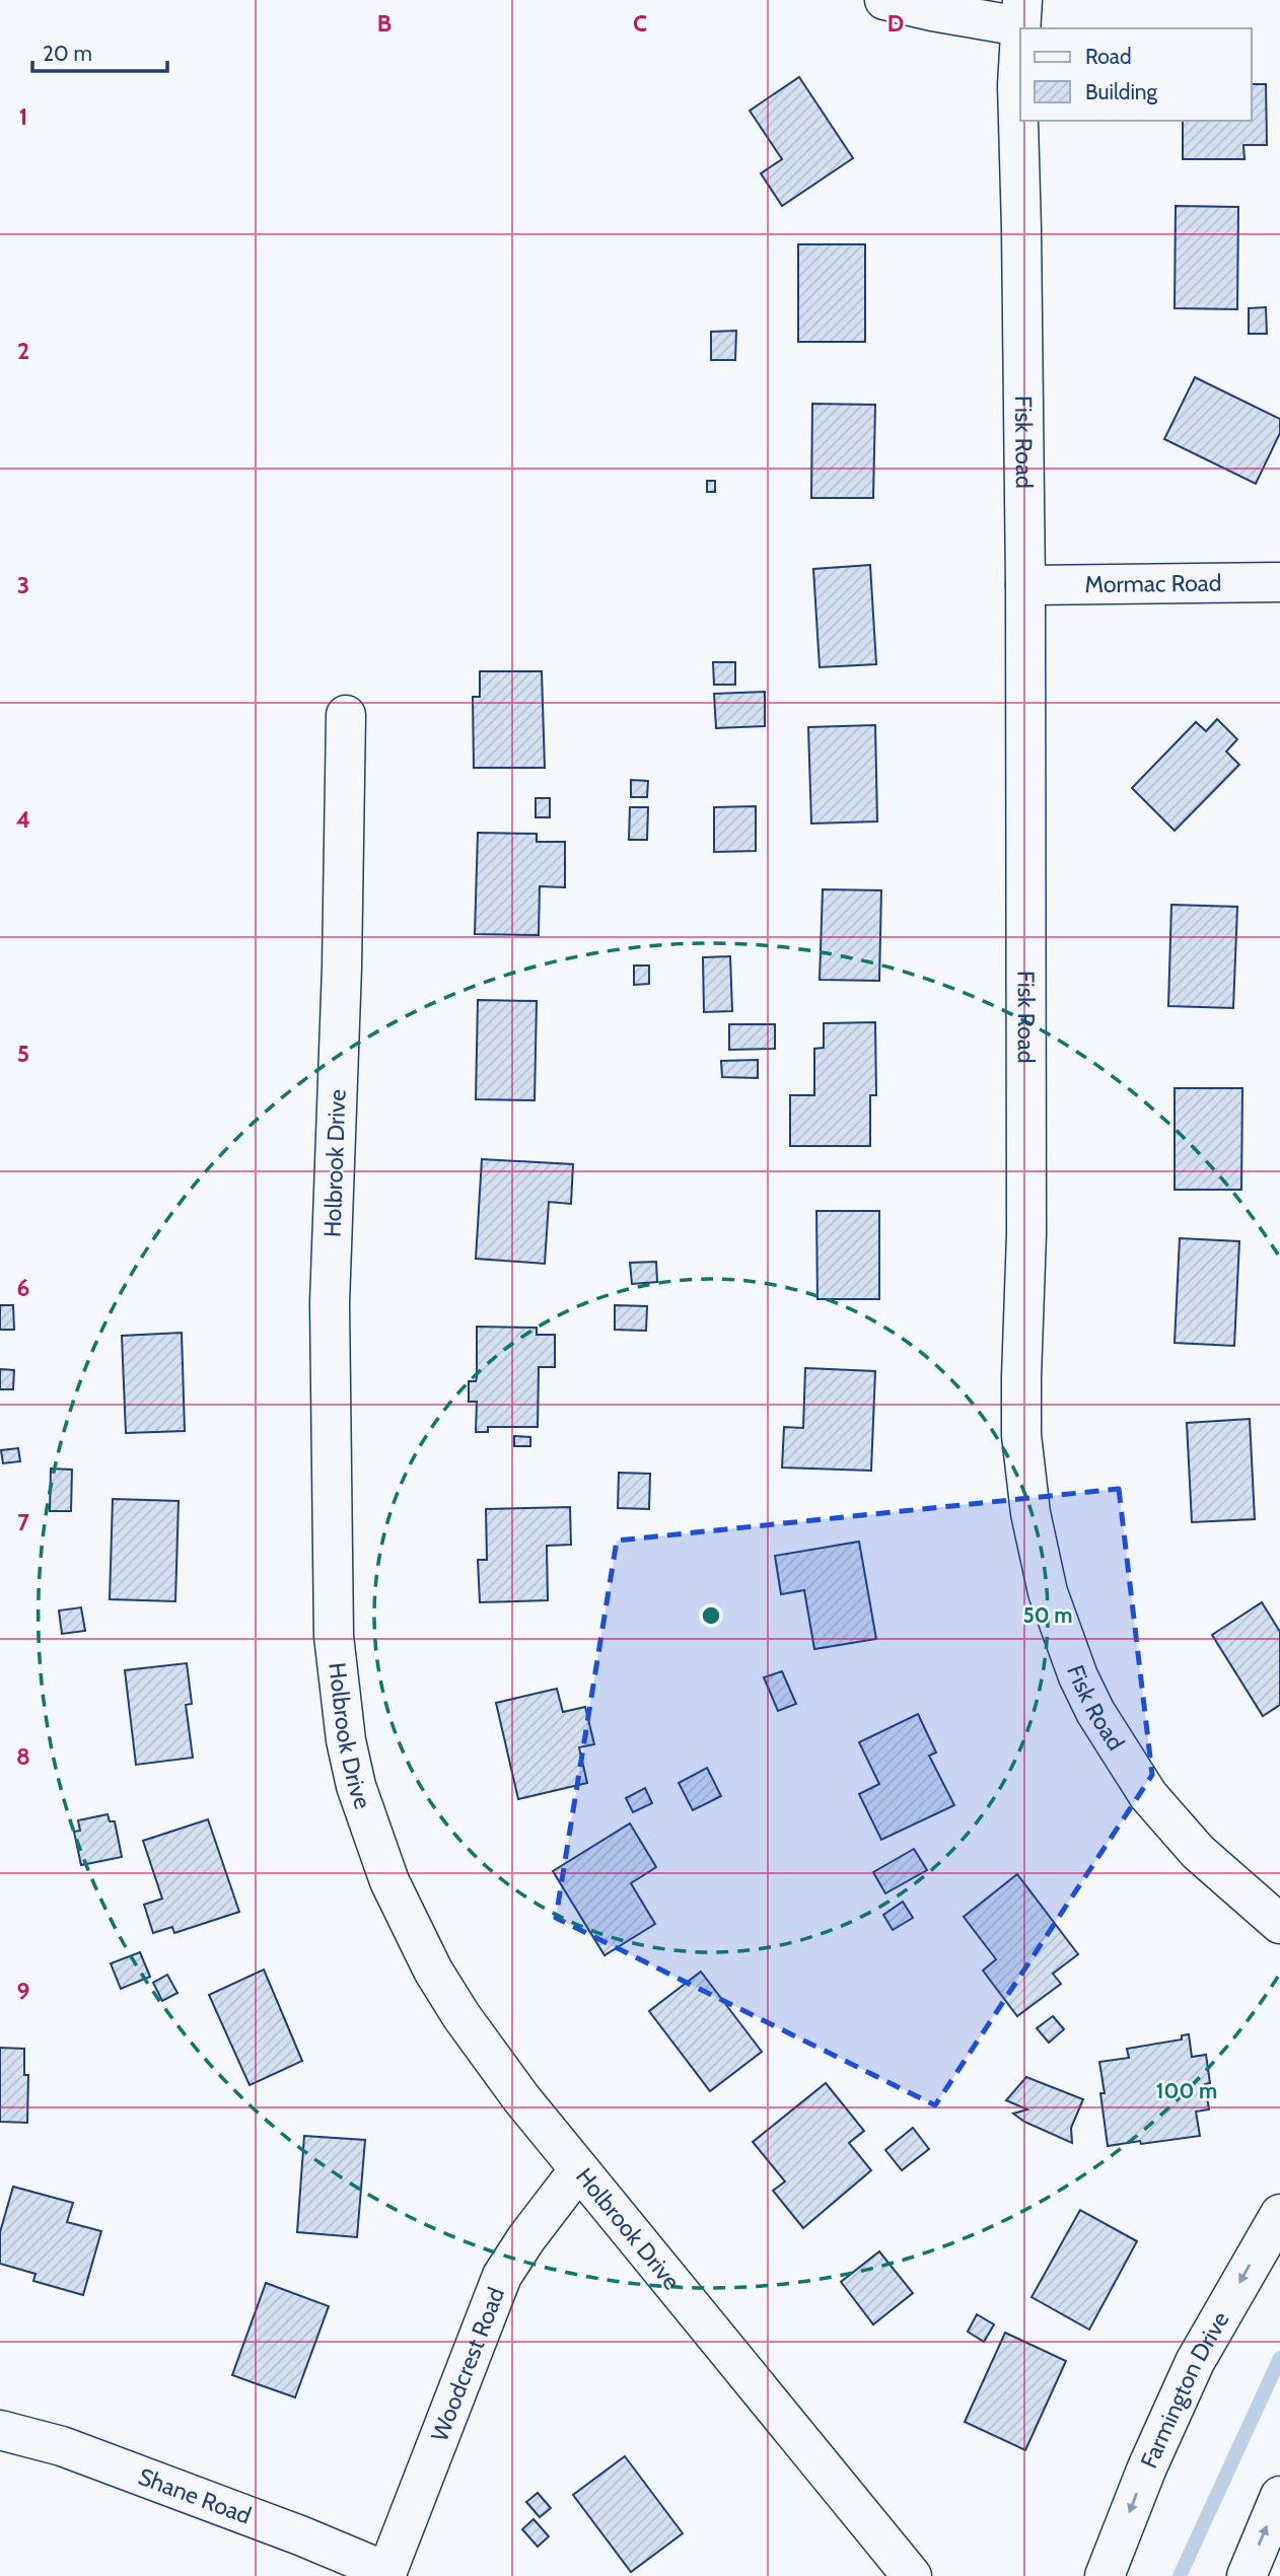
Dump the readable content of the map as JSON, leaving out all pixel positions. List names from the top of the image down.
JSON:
{
  "streets": {
    "street": [
      "Fisk Road",
      "Mormac Road",
      "Holbrook Drive",
      "Woodcrest Road",
      "Farmington Drive",
      "Shane Road"
    ]
  },
  "crossings": [
    ["Fisk Road", "Mormac Road"],
    ["Holbrook Drive", "Woodcrest Road"],
    ["Woodcrest Road", "Shane Road"]
  ],
  "one_way": ["Farmington Drive"],
  "legend": ["Road", "Building"],
  "scale_bar": "20 m",
  "grid": {
    "columns": ["B", "C", "D"],
    "rows": [
      "1",
      "2",
      "3",
      "4",
      "5",
      "6",
      "7",
      "8",
      "9"
    ]
  },
  "rings": ["50 m", "100 m"]
}
